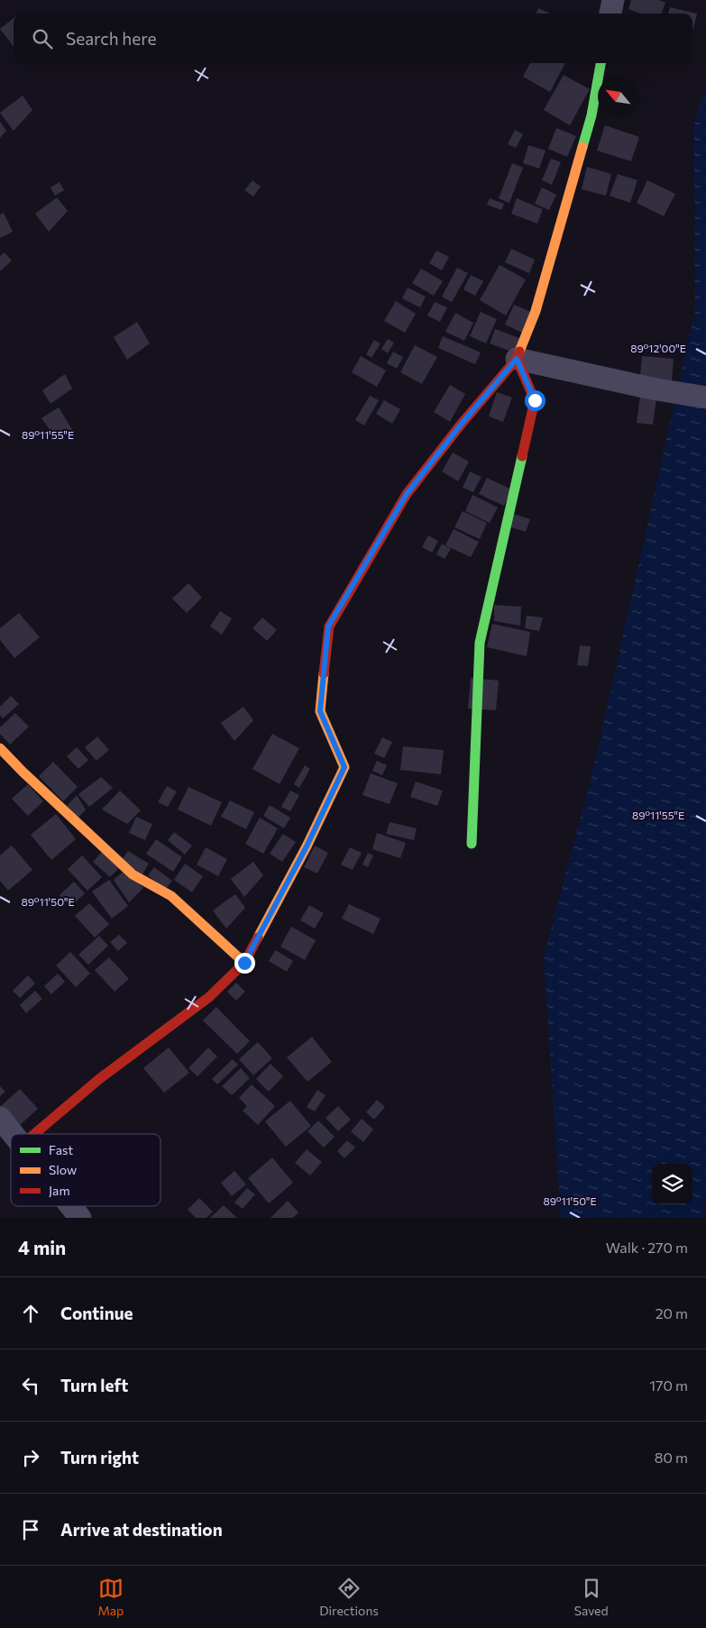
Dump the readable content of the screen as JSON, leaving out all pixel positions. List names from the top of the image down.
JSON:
{
  "legend": ["Fast", "Slow", "Jam"],
  "north": "top left",
  "page": {
    "search": "Search here",
    "heading": ["4 min", "Walk · 270 m"],
    "list": [
      ["Continue", "20 m"],
      ["Turn left", "170 m"],
      ["Turn right", "80 m"],
      "Arrive at destination"
    ],
    "nav": ["Map", "Directions", "Saved"]
  },
  "coordinates": ["89°12'00\"E", "89°11'55\"E", "89°11'50\"E"]
}
